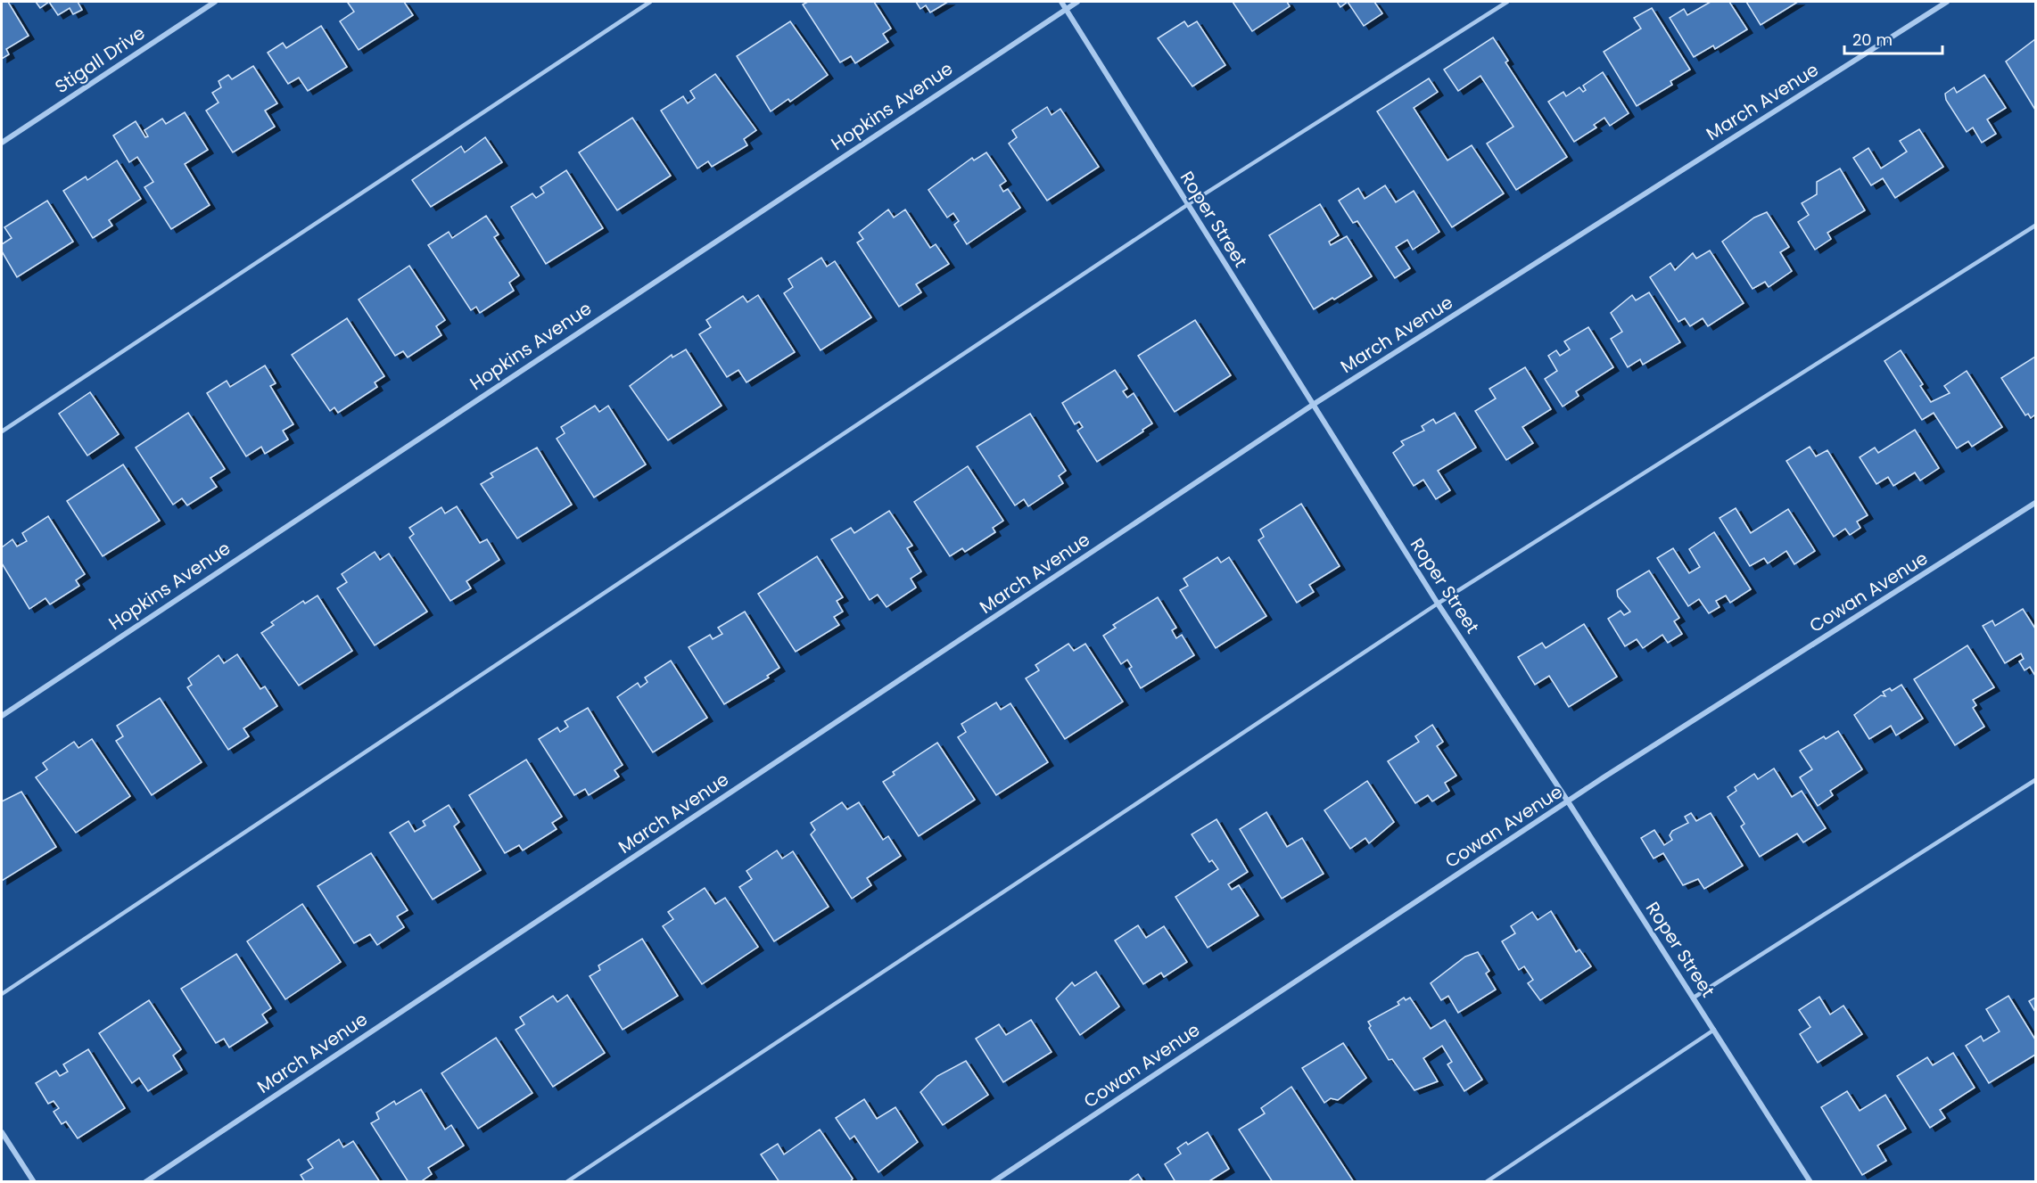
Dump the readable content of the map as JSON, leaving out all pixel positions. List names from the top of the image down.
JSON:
{
  "streets": {
    "street": [
      "Stigall Drive",
      "March Avenue",
      "Hopkins Avenue",
      "Roper Street",
      "Cowan Avenue"
    ]
  },
  "crossings": [
    ["March Avenue", "Roper Street"],
    ["Hopkins Avenue", "Roper Street"],
    ["Roper Street", "Cowan Avenue"]
  ],
  "scale_bar": "20 m"
}
